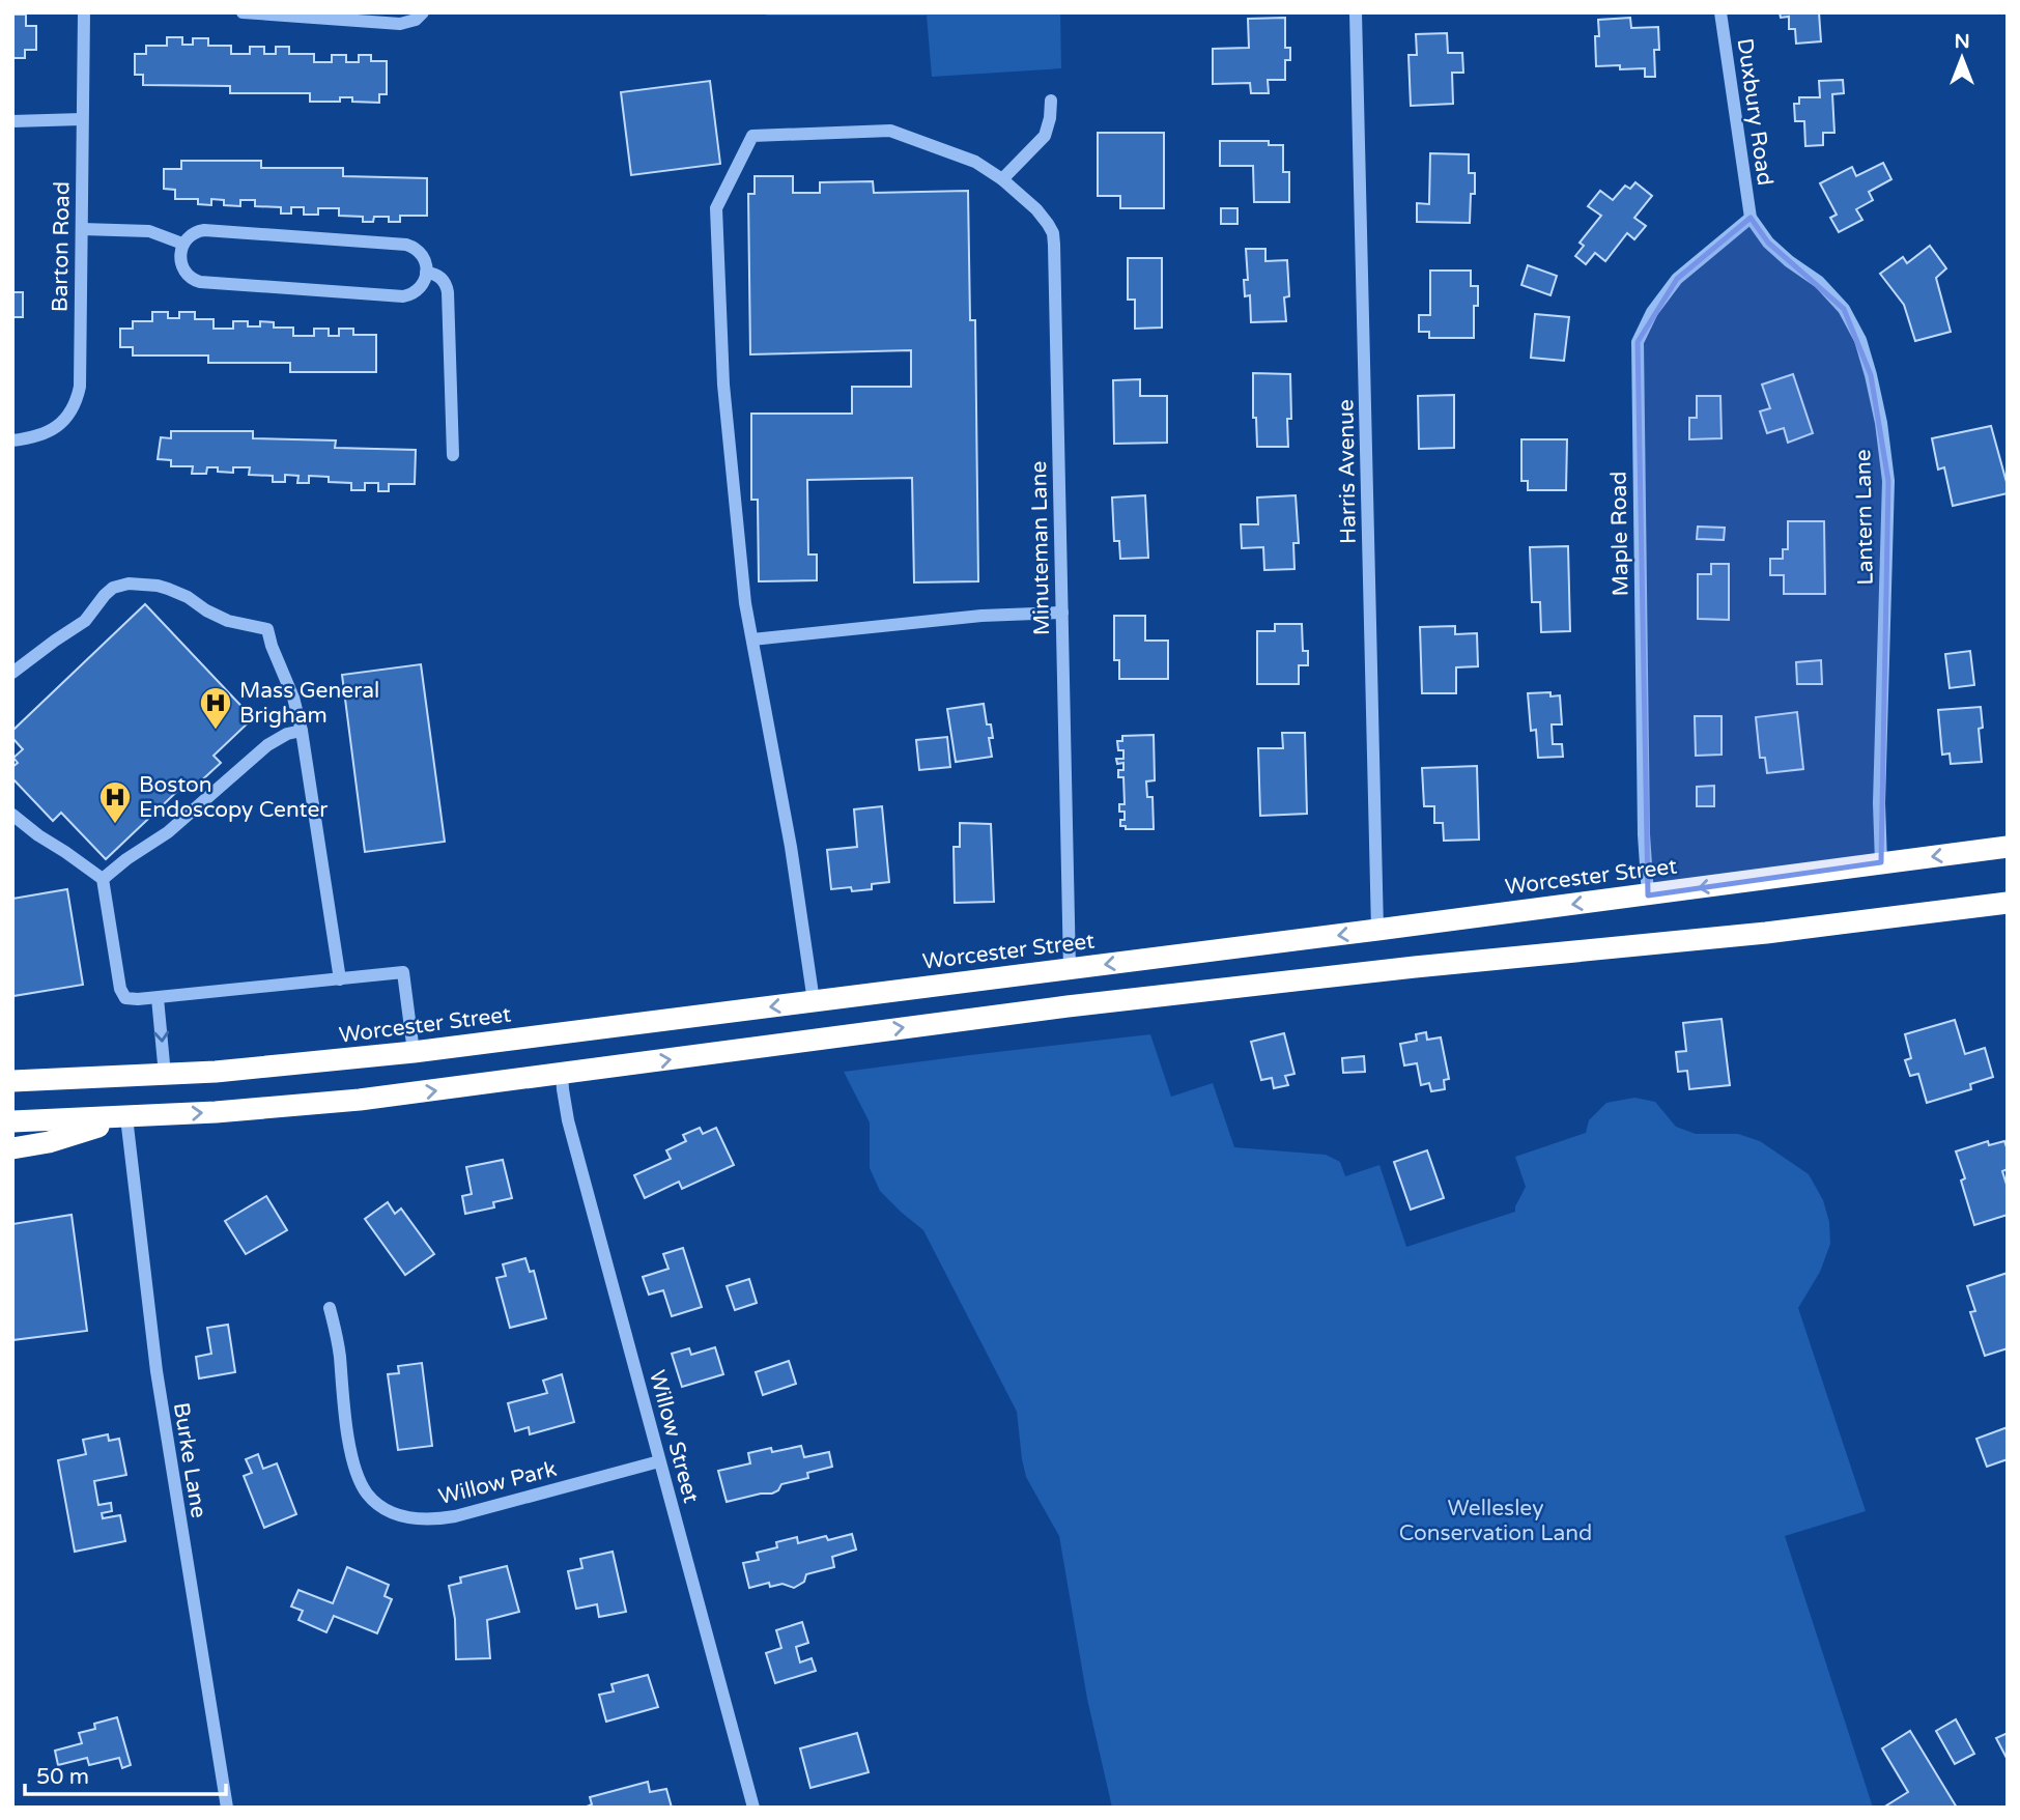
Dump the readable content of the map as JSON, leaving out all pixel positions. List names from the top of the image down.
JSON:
{
  "streets": {
    "highway": ["Worcester Street"],
    "street": [
      "Duxbury Road",
      "Barton Road",
      "Harris Avenue",
      "Lantern Lane",
      "Maple Road",
      "Minuteman Lane",
      "Willow Street",
      "Burke Lane",
      "Willow Park"
    ]
  },
  "crossings": [
    ["Duxbury Road", "Lantern Lane"],
    ["Duxbury Road", "Maple Road"],
    ["Harris Avenue", "Worcester Street"],
    ["Lantern Lane", "Maple Road"],
    ["Lantern Lane", "Worcester Street"],
    ["Maple Road", "Worcester Street"],
    ["Minuteman Lane", "Worcester Street"],
    ["Willow Street", "Willow Park"]
  ],
  "parks": ["Wellesley Conservation Land"],
  "places": {
    "hospital": ["Mass General Brigham", "Boston Endoscopy Center"]
  },
  "scale_bar": "50 m",
  "north": "top"
}
